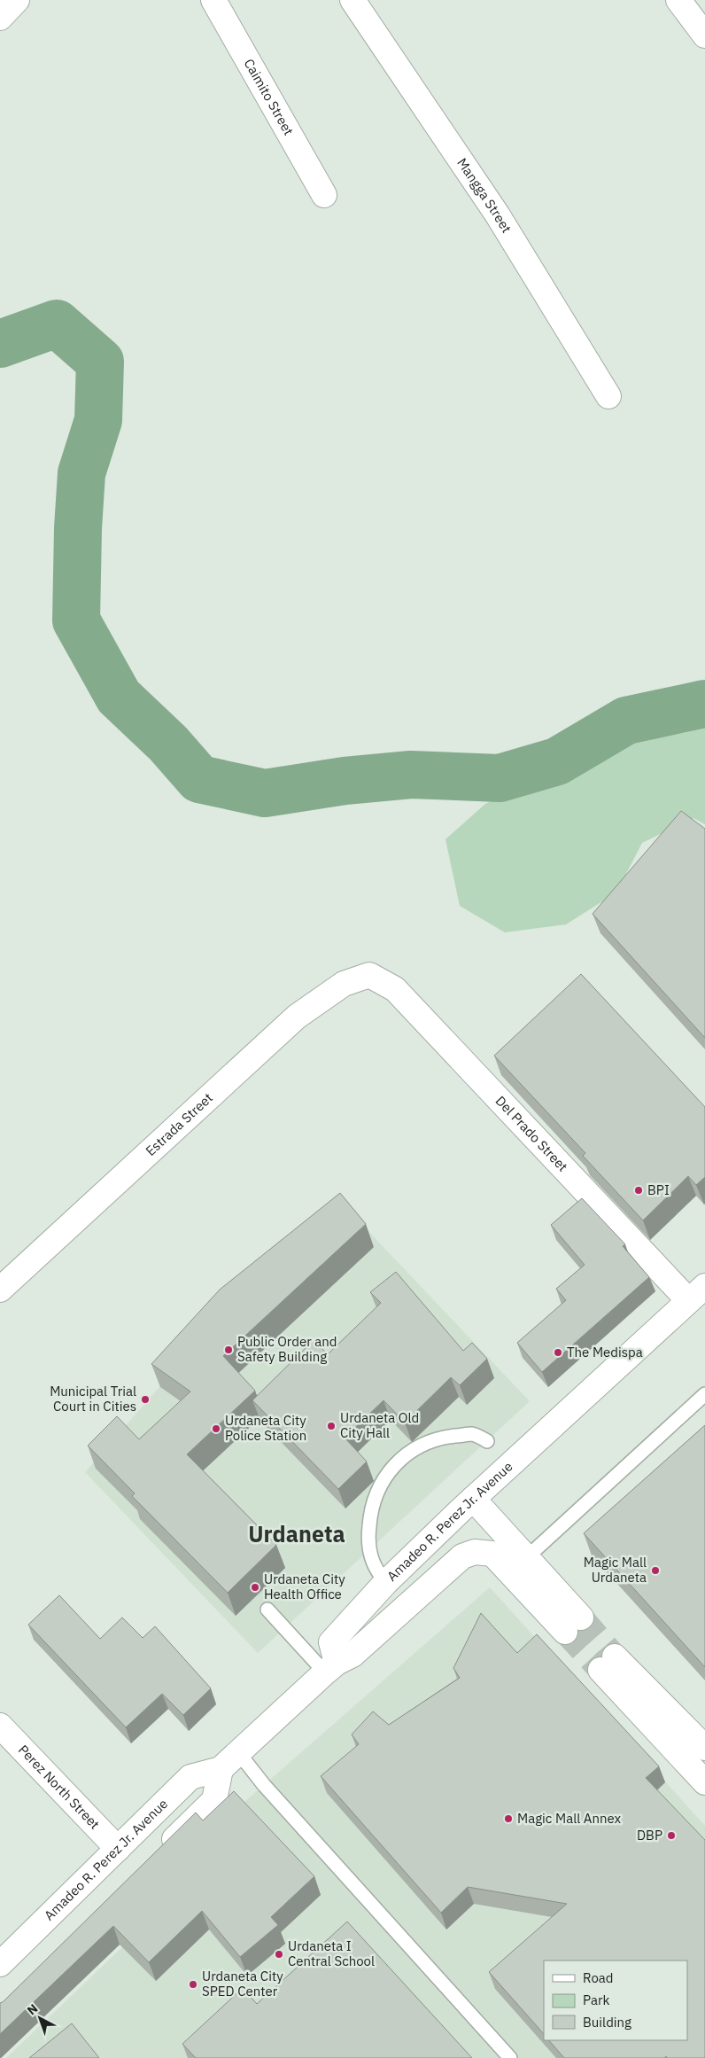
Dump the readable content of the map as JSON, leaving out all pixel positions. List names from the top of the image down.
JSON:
{
  "streets": {
    "main road": [
      "Caimito Street",
      "Mangga Street",
      "Estrada Street",
      "Del Prado Street",
      "Amadeo R. Perez Jr. Avenue",
      "Perez North Street"
    ]
  },
  "crossings": [
    ["Estrada Street", "Del Prado Street"],
    ["Del Prado Street", "Amadeo R. Perez Jr. Avenue"],
    ["Amadeo R. Perez Jr. Avenue", "Perez North Street"]
  ],
  "districts": ["Urdaneta"],
  "places": [
    "BPI",
    "Public Order and Safety Building",
    "The Medispa",
    "Municipal Trial Court in Cities",
    "Urdaneta Old City Hall",
    "Urdaneta City Police Station",
    "Magic Mall Urdaneta",
    "Urdaneta City Health Office",
    "Magic Mall Annex",
    "DBP",
    "Urdaneta I Central School",
    "Urdaneta City SPED Center"
  ],
  "legend": ["Road", "Park", "Building"],
  "north": "top left"
}
